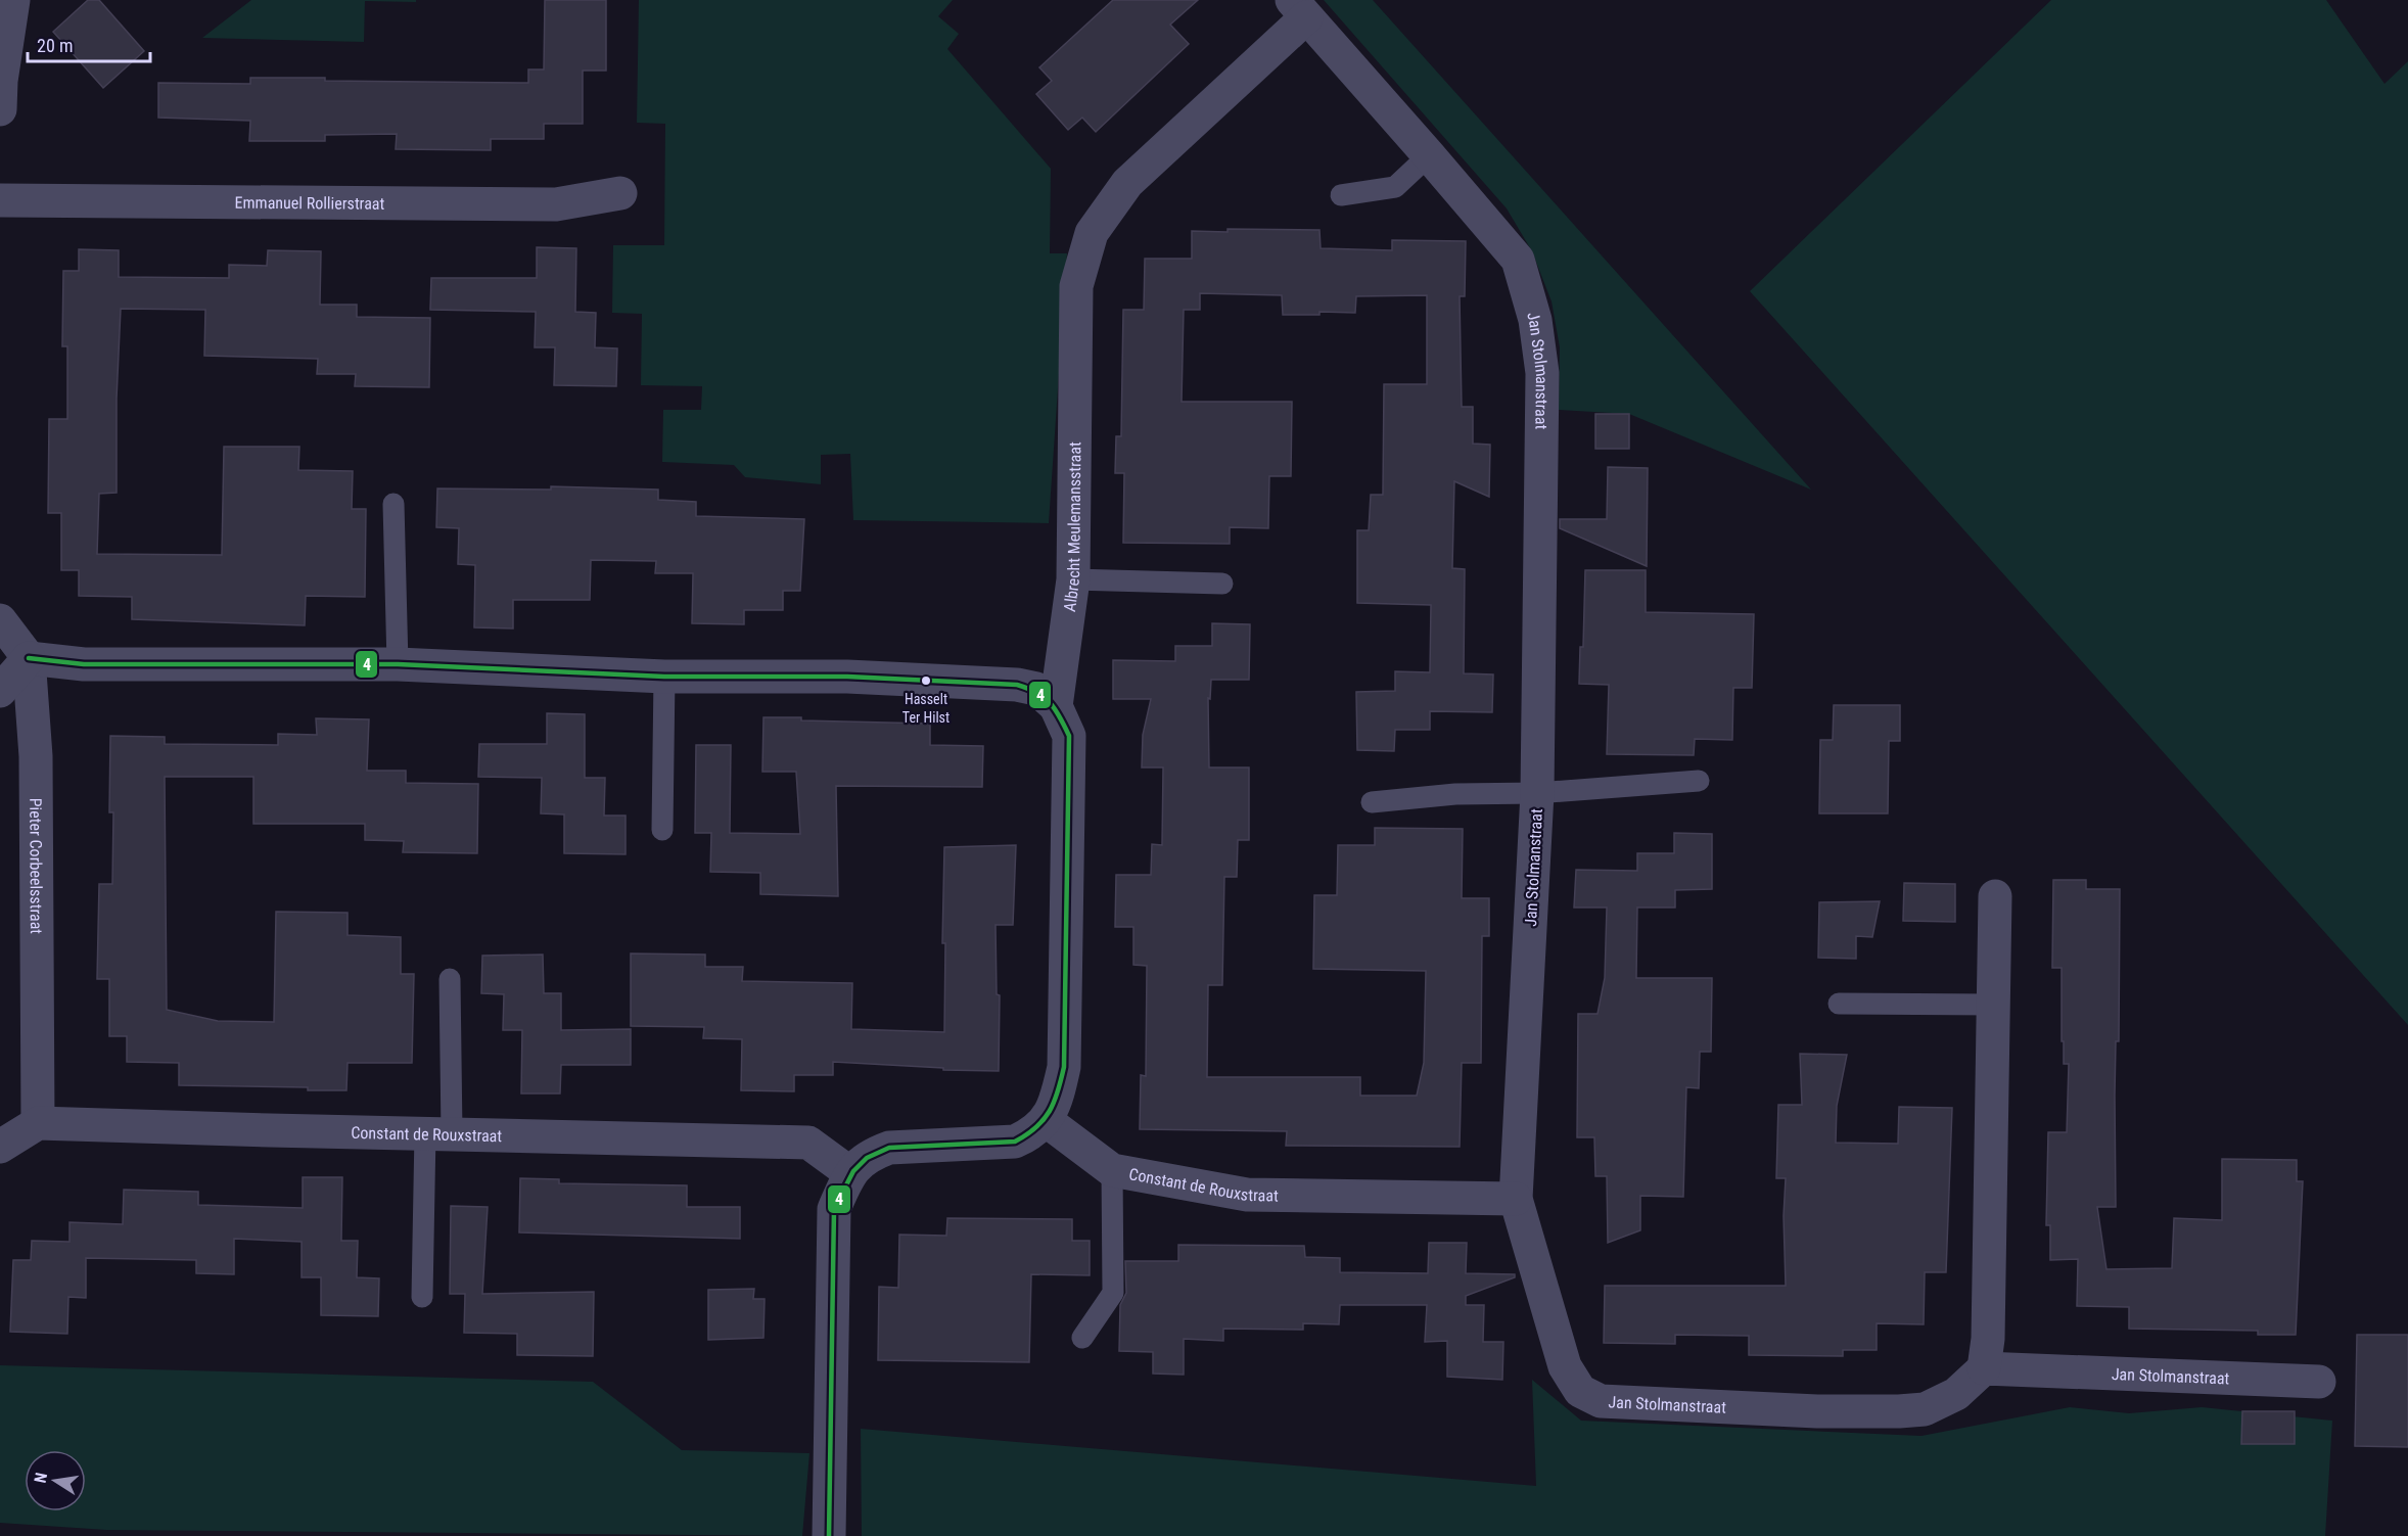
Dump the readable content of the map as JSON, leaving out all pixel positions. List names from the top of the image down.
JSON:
{
  "streets": {
    "street": [
      "Emmanuel Rollierstraat",
      "Jan Stolmanstraat",
      "Albrecht Meulemansstraat",
      "Pieter Corbeelsstraat",
      "Constant de Rouxstraat"
    ]
  },
  "crossings": [
    ["Jan Stolmanstraat", "Albrecht Meulemansstraat"],
    ["Jan Stolmanstraat", "Constant de Rouxstraat"],
    ["Pieter Corbeelsstraat", "Constant de Rouxstraat"]
  ],
  "places": ["Hasselt Ter Hilst"],
  "lines": ["transit line 4"],
  "scale_bar": "20 m",
  "north": "left"
}
